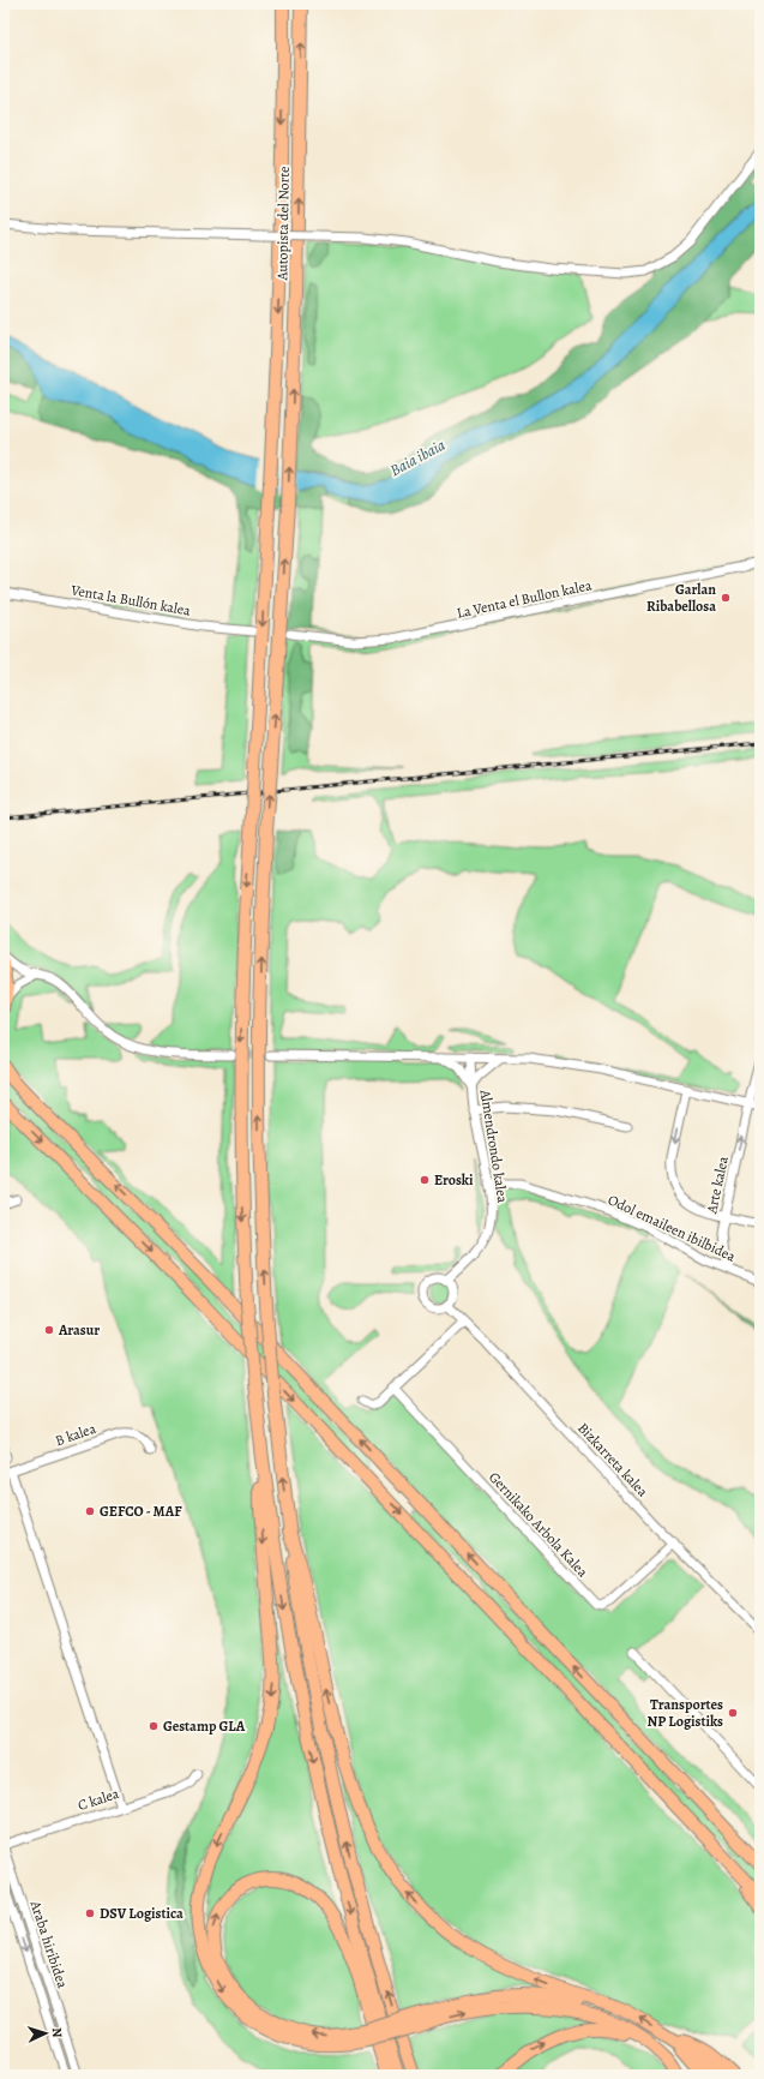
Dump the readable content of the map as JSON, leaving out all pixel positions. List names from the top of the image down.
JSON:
{
  "streets": {
    "highway": ["Autopista del Norte"],
    "street": [
      "La Venta el Bullon kalea",
      "Venta la Bullón kalea",
      "Almendrondo kalea",
      "Arte kalea",
      "Odol emaileen ibilbidea",
      "B kalea",
      "Bizkarreta kalea",
      "Gernikako Arbola Kalea",
      "C kalea",
      "Araba hiribidea"
    ]
  },
  "crossings": [
    ["Almendrondo kalea", "Odol emaileen ibilbidea"],
    ["Almendrondo kalea", "Bizkarreta kalea"],
    ["Arte kalea", "Odol emaileen ibilbidea"],
    ["Bizkarreta kalea", "Gernikako Arbola Kalea"],
    ["C kalea", "Araba hiribidea"]
  ],
  "one_way": ["Arte kalea"],
  "water": ["Baia ibaia"],
  "places": [
    "Garlan Ribabellosa",
    "Eroski",
    "Arasur",
    "GEFCO - MAF",
    "Transportes NP Logistiks",
    "Gestamp GLA",
    "DSV Logistica"
  ],
  "north": "right"
}
